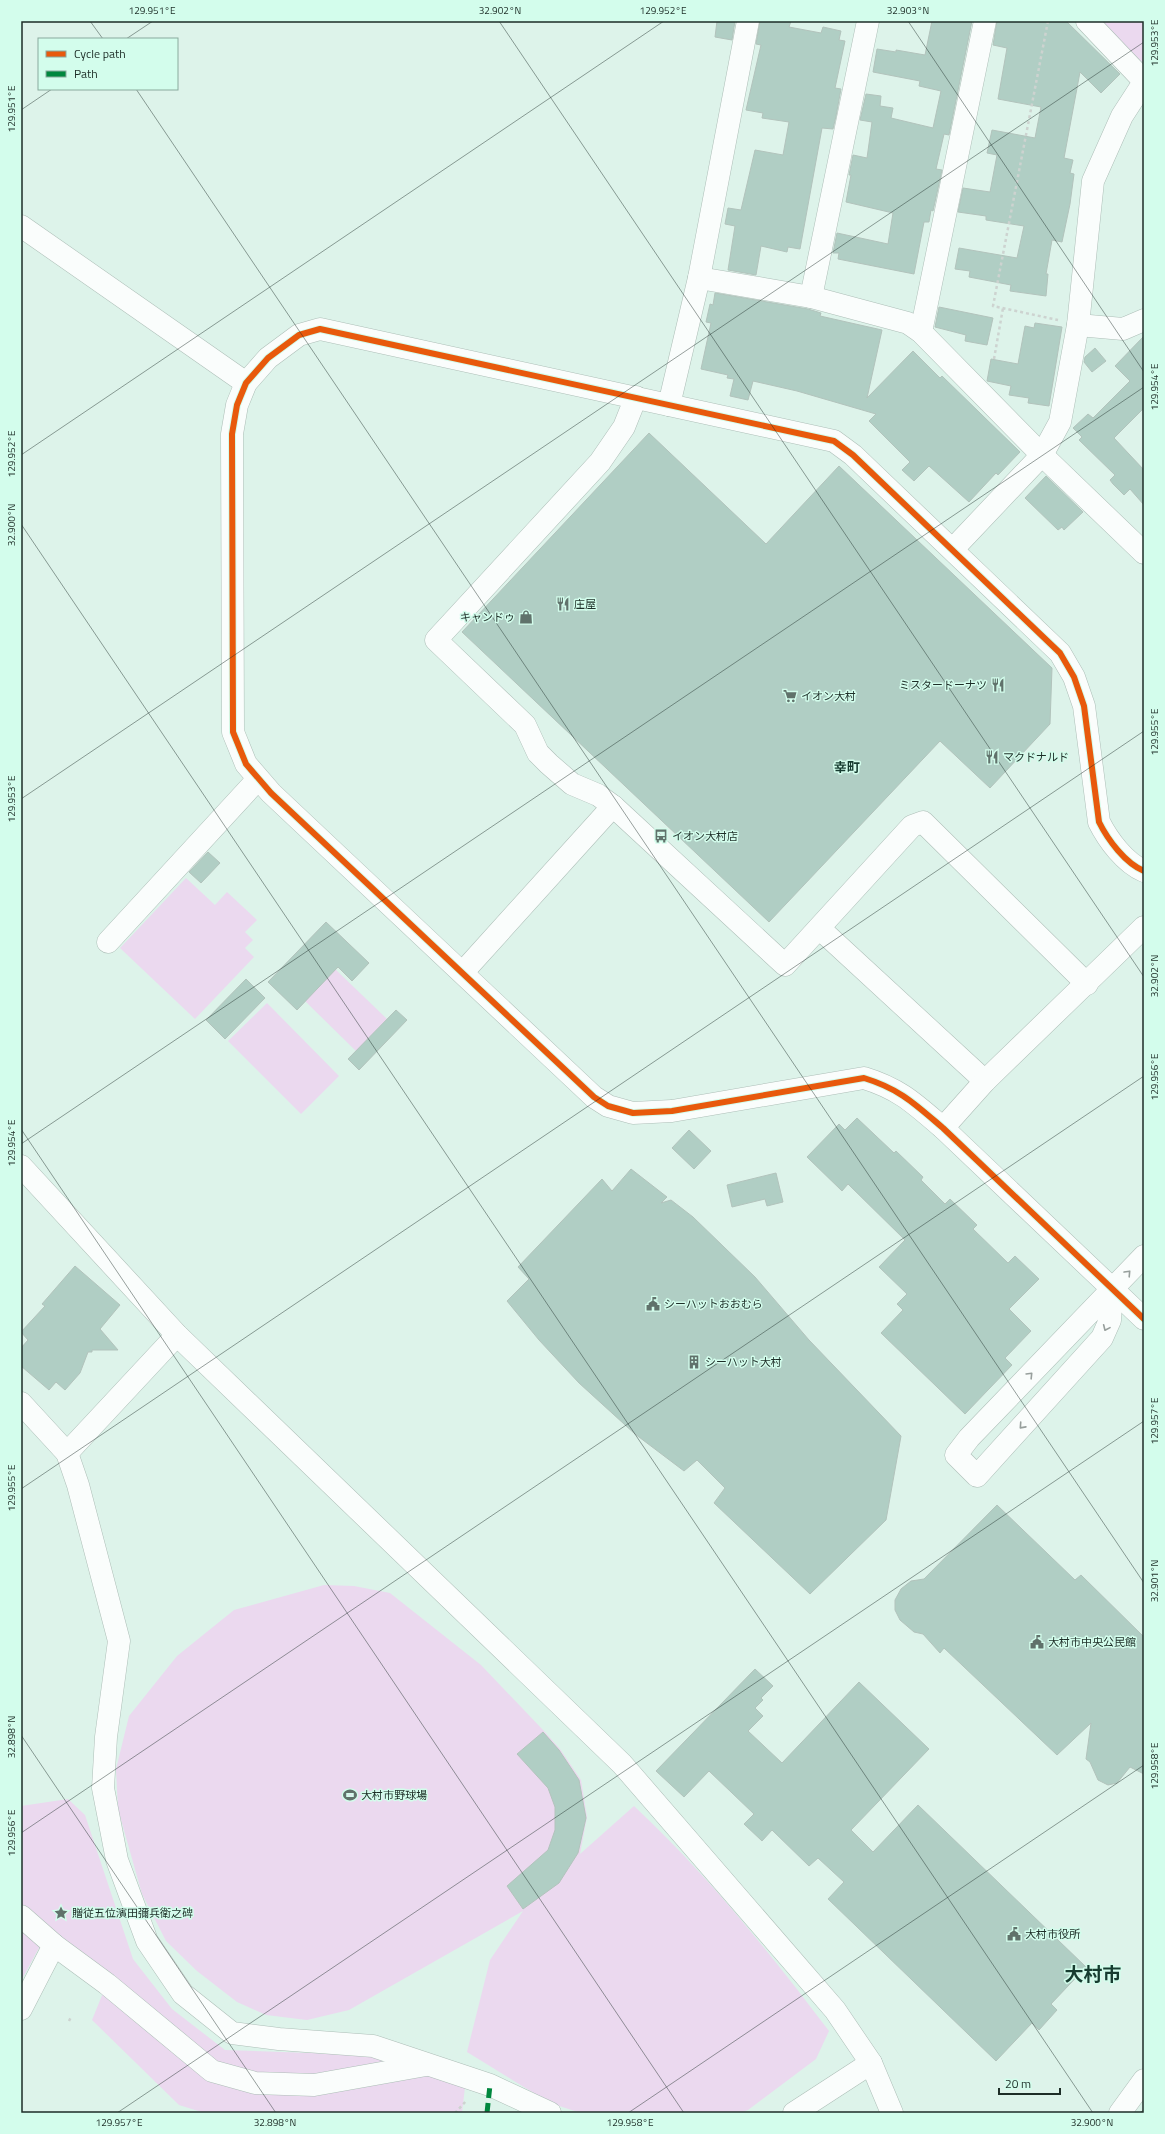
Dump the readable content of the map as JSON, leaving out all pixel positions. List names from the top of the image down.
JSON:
{
  "districts": ["幸町", "大村市"],
  "places": {
    "restaurant": ["庄屋", "ミスタードーナツ", "マクドナルド"],
    "shop": ["キャンドゥ"],
    "supermarket": ["イオン大村"],
    "bus stop": ["イオン大村店"],
    "public building": ["シーハットおおむら", "大村市中央公民館", "大村市役所"],
    "building": ["シーハット大村"],
    "sports": ["大村市野球場"],
    "place": ["贈従五位濱田彌兵衛之碑"]
  },
  "legend": ["Cycle path", "Path"],
  "scale_bar": "20 m",
  "coordinates": [
    "129.951°E",
    "32.902°N",
    "129.952°E",
    "32.903°N",
    "129.953°E",
    "129.954°E",
    "32.900°N",
    "129.955°E",
    "129.956°E",
    "129.957°E",
    "32.901°N",
    "32.898°N",
    "129.958°E"
  ]
}
